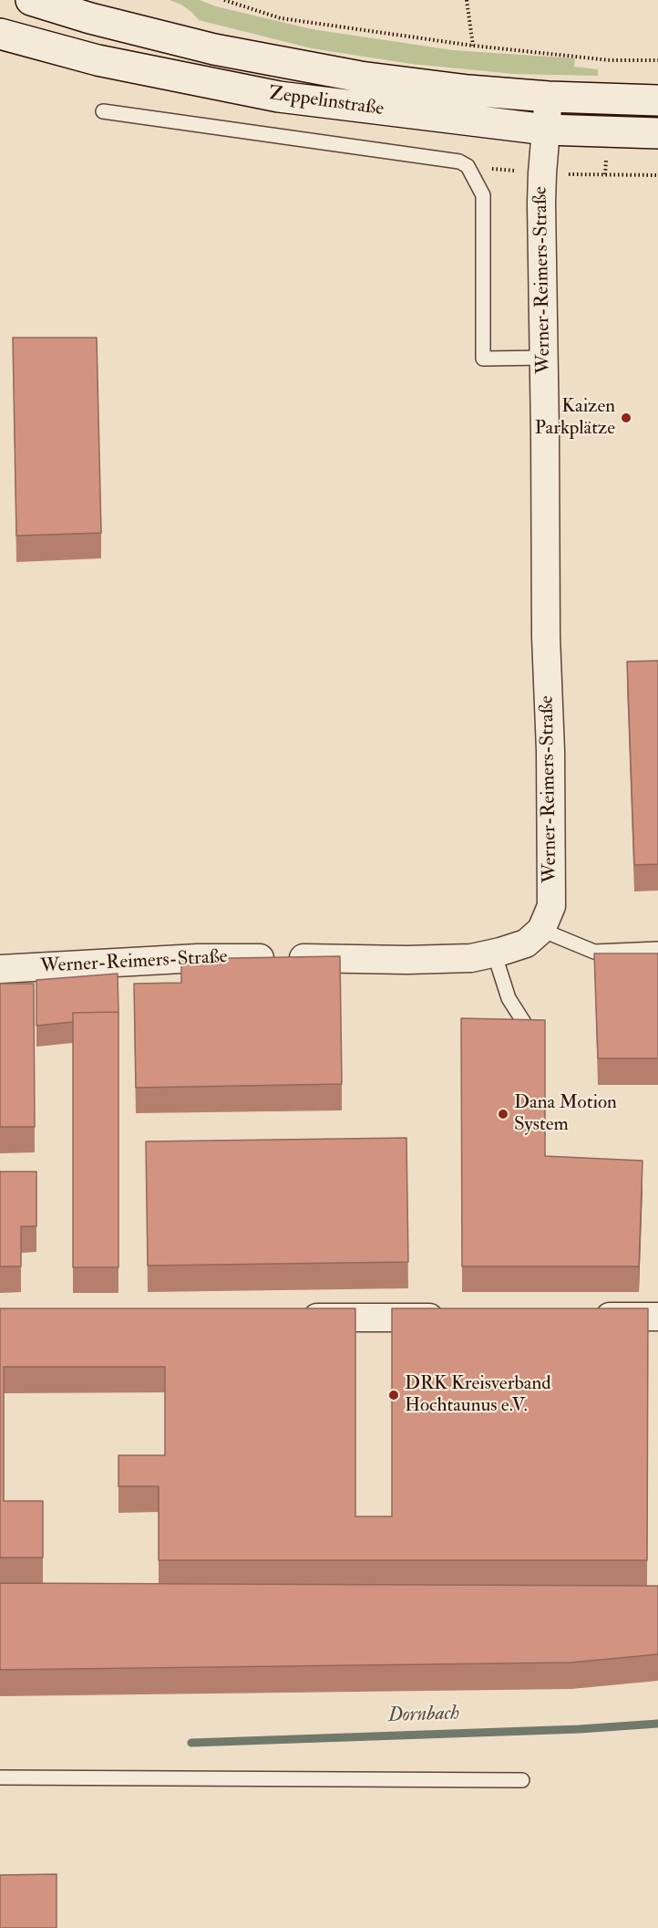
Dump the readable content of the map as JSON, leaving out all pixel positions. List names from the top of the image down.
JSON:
{
  "streets": {
    "main road": ["Zeppelinstraße"],
    "street": ["Werner-Reimers-Straße"]
  },
  "crossings": [
    ["Zeppelinstraße", "Werner-Reimers-Straße"]
  ],
  "water": ["Dornbach"],
  "places": ["Kaizen Parkplätze", "Dana Motion System", "DRK Kreisverband Hochtaunus e.V."]
}
